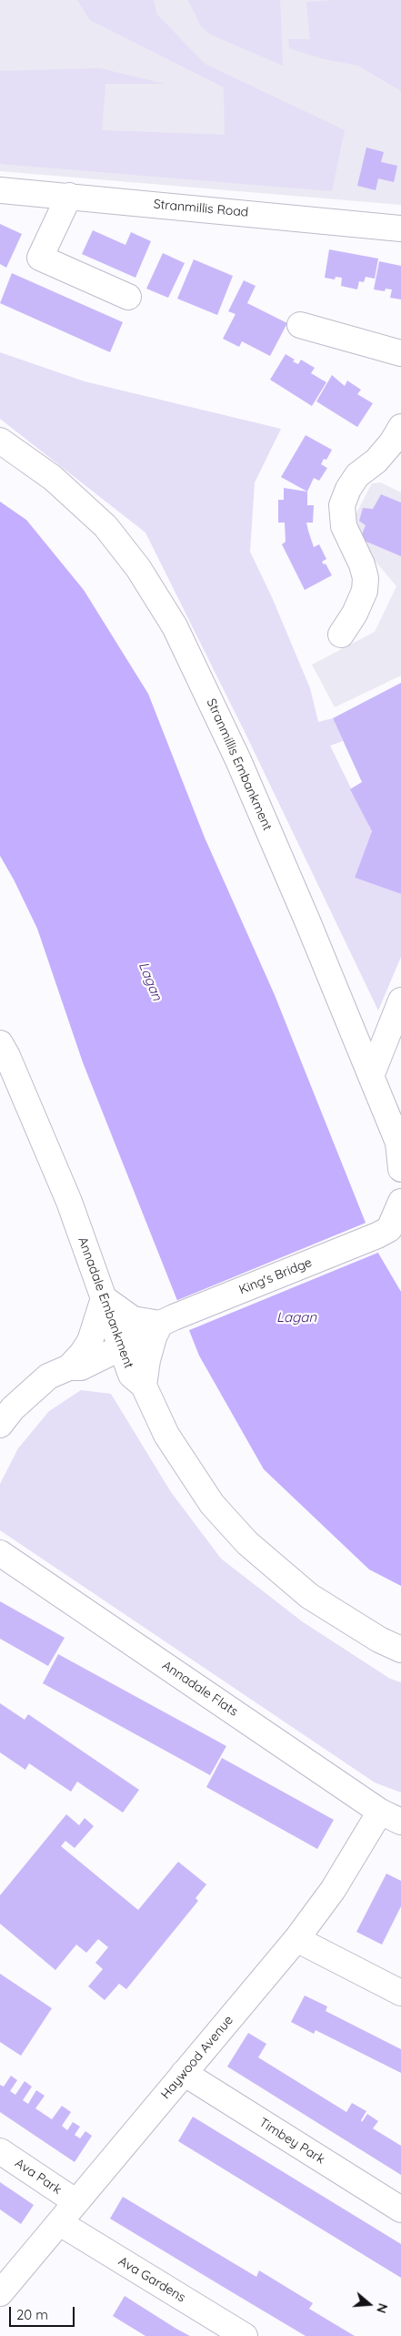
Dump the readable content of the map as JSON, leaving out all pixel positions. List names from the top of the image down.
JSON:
{
  "streets": {
    "street": [
      "Stranmillis Road",
      "Stranmillis Embankment",
      "King's Bridge",
      "Annadale Embankment",
      "Annadale Flats",
      "Haywood Avenue",
      "Timbey Park",
      "Ava Park",
      "Ava Gardens"
    ]
  },
  "crossings": [
    ["King's Bridge", "Annadale Embankment"],
    ["Annadale Flats", "Haywood Avenue"],
    ["Haywood Avenue", "Timbey Park"],
    ["Haywood Avenue", "Ava Park"],
    ["Haywood Avenue", "Ava Gardens"]
  ],
  "water": ["Lagan"],
  "scale_bar": "20 m",
  "north": "right"
}
